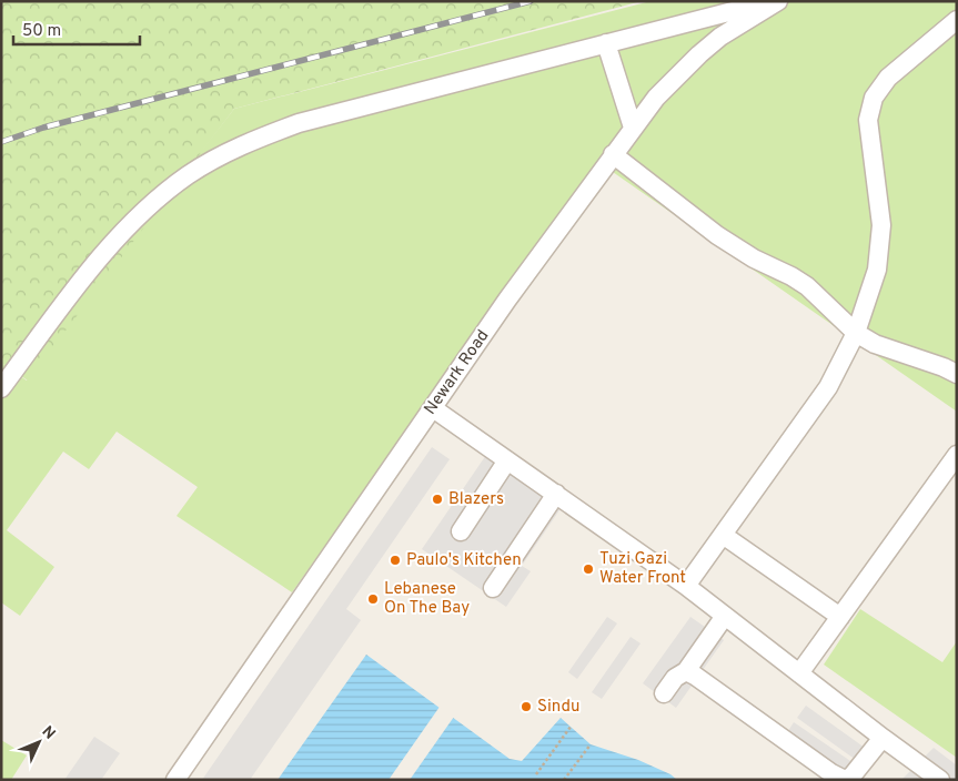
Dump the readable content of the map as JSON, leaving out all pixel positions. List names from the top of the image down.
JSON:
{
  "streets": {
    "street": ["Newark Road"]
  },
  "places": [
    "Blazers",
    "Paulo's Kitchen",
    "Tuzi Gazi Water Front",
    "Lebanese On The Bay",
    "Sindu"
  ],
  "scale_bar": "50 m",
  "north": "top right"
}
